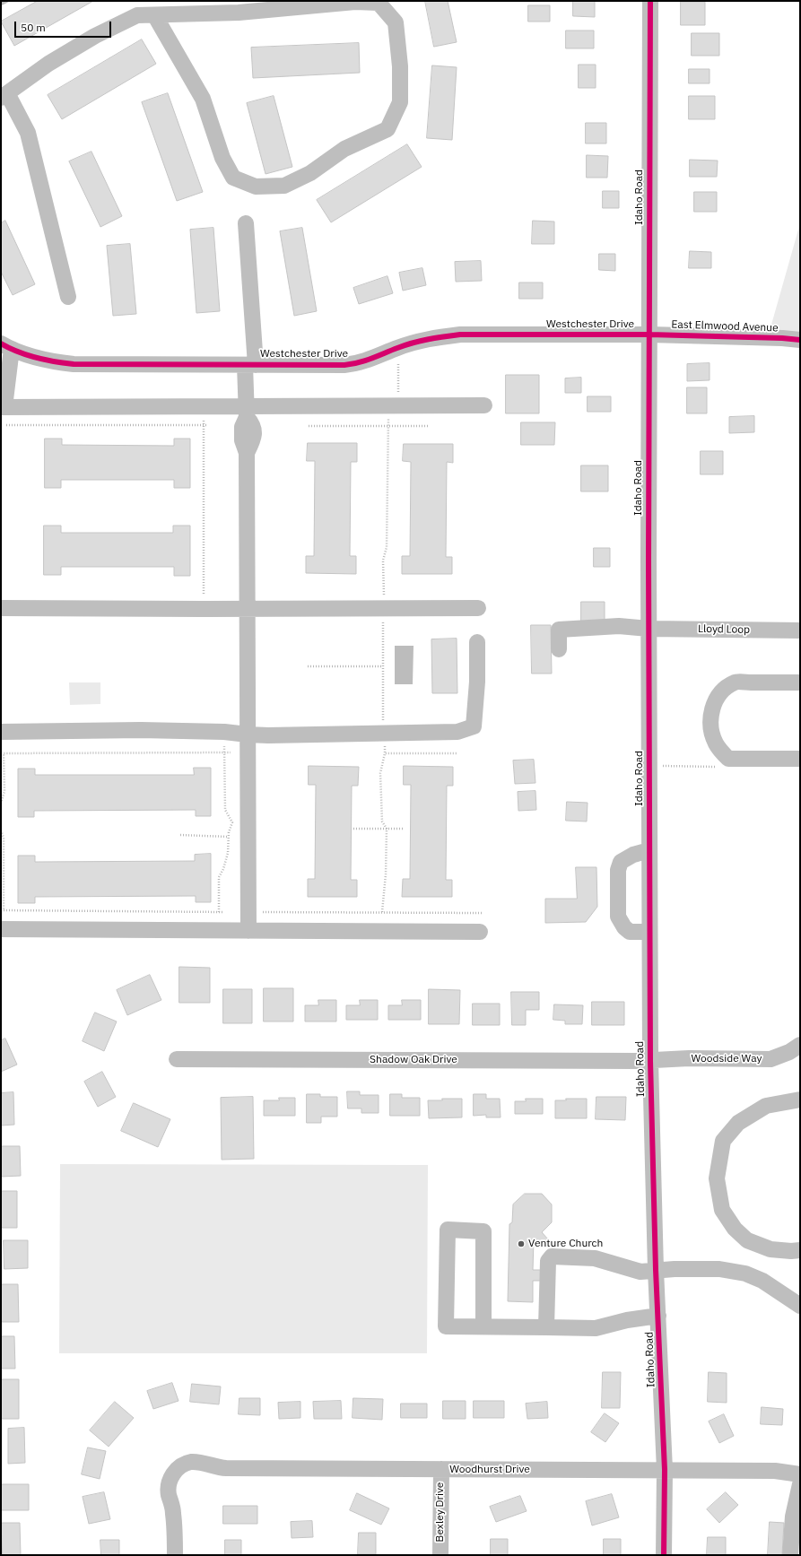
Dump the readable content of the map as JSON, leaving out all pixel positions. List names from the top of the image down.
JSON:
{
  "streets": {
    "street": [
      "Idaho Road",
      "Westchester Drive",
      "East Elmwood Avenue",
      "Lloyd Loop",
      "Woodside Way",
      "Shadow Oak Drive",
      "Woodhurst Drive",
      "Bexley Drive"
    ]
  },
  "crossings": [
    ["Idaho Road", "Westchester Drive"],
    ["Idaho Road", "East Elmwood Avenue"],
    ["Idaho Road", "Lloyd Loop"],
    ["Idaho Road", "Woodside Way"],
    ["Idaho Road", "Shadow Oak Drive"],
    ["Idaho Road", "Woodhurst Drive"],
    ["Westchester Drive", "East Elmwood Avenue"],
    ["Woodside Way", "Shadow Oak Drive"],
    ["Woodhurst Drive", "Bexley Drive"]
  ],
  "places": ["Venture Church"],
  "scale_bar": "50 m"
}
